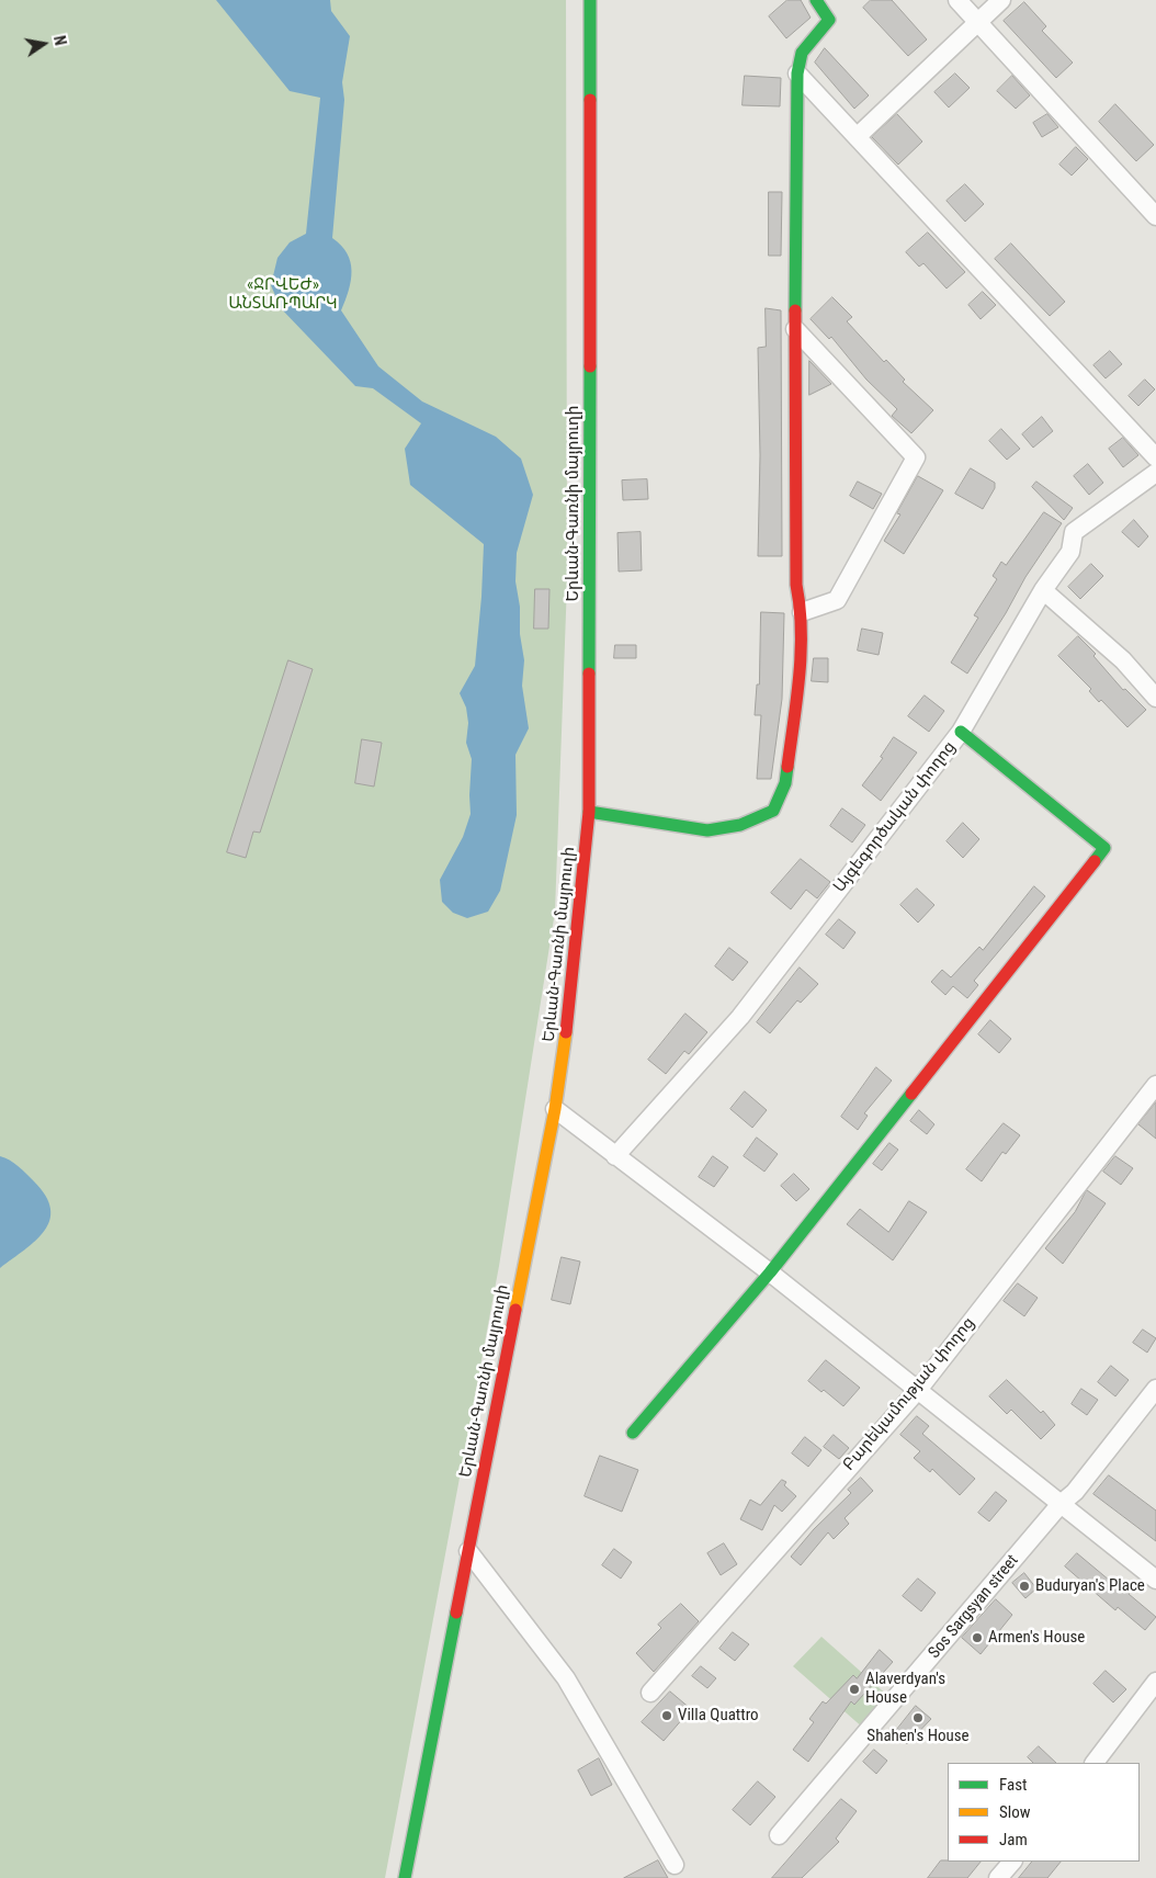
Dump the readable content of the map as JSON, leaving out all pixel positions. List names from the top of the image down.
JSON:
{
  "streets": {
    "street": [
      "Երևան-Գառնի մայրուղի",
      "Այգեգործական փողոց",
      "Բարեկամության փողոց",
      "Sos Sargsyan street"
    ]
  },
  "parks": ["«ՋՐՎԵԺ» ԱՆՏԱՌՊԱՐԿ"],
  "places": [
    "Buduryan's Place",
    "Armen's House",
    "Alaverdyan's House",
    "Villa Quattro",
    "Shahen's House"
  ],
  "legend": ["Fast", "Slow", "Jam"],
  "north": "right"
}
